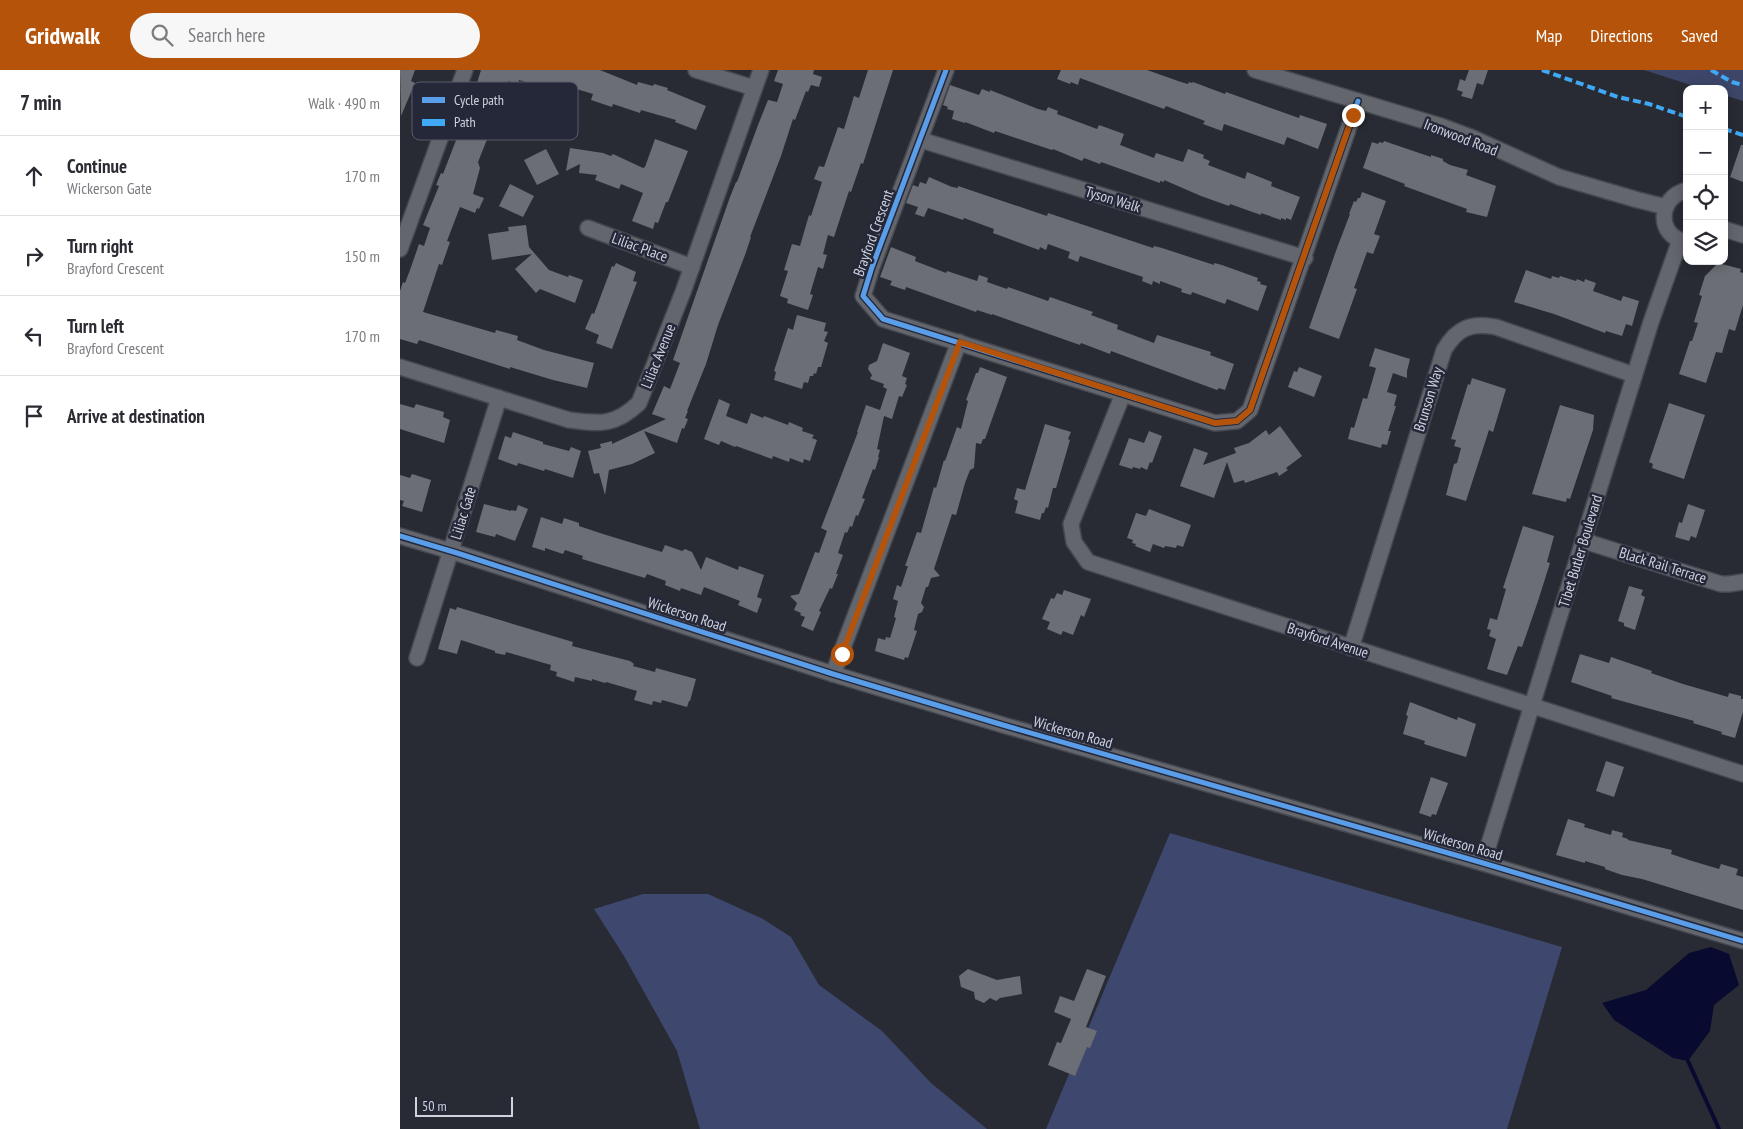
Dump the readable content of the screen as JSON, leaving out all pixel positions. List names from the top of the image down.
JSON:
{
  "streets": {
    "street": [
      "Ironwood Road",
      "Tyson Walk",
      "Brayford Crescent",
      "Liliac Place",
      "Liliac Avenue",
      "Brunson Way",
      "Liliac Gate",
      "Tibet Butler Boulevard",
      "Black Rail Terrace",
      "Wickerson Road",
      "Brayford Avenue"
    ]
  },
  "crossings": [
    ["Ironwood Road", "Brayford Crescent"],
    ["Tyson Walk", "Brayford Crescent"],
    ["Brayford Crescent", "Brayford Avenue"],
    ["Liliac Place", "Liliac Avenue"],
    ["Liliac Avenue", "Liliac Gate"],
    ["Brunson Way", "Tibet Butler Boulevard"],
    ["Brunson Way", "Brayford Avenue"],
    ["Liliac Gate", "Wickerson Road"],
    ["Tibet Butler Boulevard", "Black Rail Terrace"],
    ["Tibet Butler Boulevard", "Wickerson Road"],
    ["Tibet Butler Boulevard", "Brayford Avenue"]
  ],
  "legend": ["Cycle path", "Path"],
  "scale_bar": "50 m",
  "page": {
    "header": "Gridwalk",
    "search": "Search here",
    "nav": ["Map", "Directions", "Saved"],
    "heading": ["7 min", "Walk · 490 m"],
    "map_buttons": ["+", "−"],
    "list": [
      ["Continue", "Wickerson Gate", "170 m"],
      ["Turn right", "Brayford Crescent", "150 m"],
      ["Turn left", "Brayford Crescent", "170 m"],
      "Arrive at destination"
    ],
    "scale": "50 m"
  }
}
